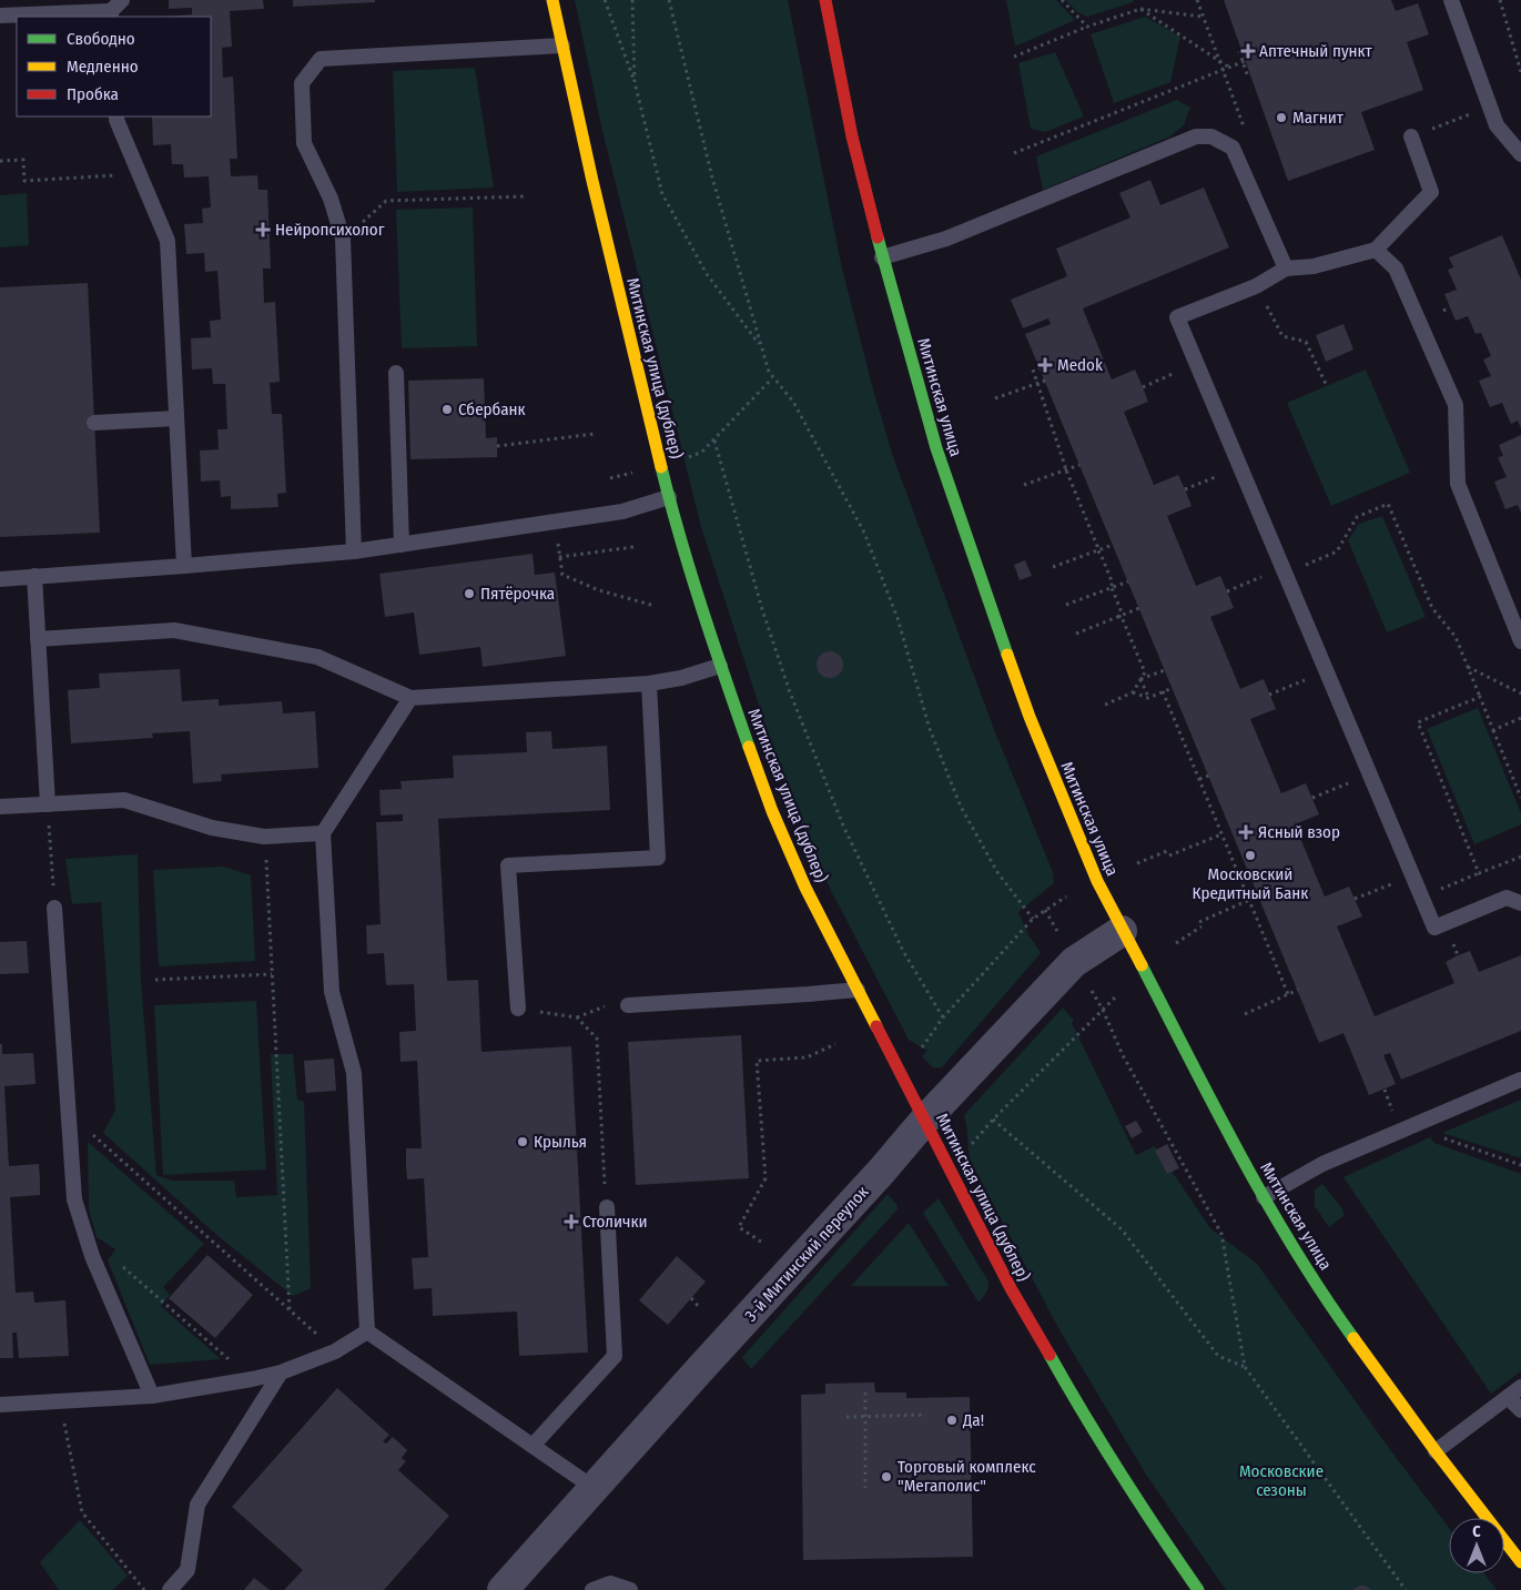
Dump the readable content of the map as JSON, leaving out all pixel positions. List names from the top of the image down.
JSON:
{
  "streets": {
    "street": ["Митинская улица (дублер)", "Митинская улица", "3-й Митинский переулок"]
  },
  "crossings": [
    ["Митинская улица (дублер)", "3-й Митинский переулок"],
    ["Митинская улица", "3-й Митинский переулок"]
  ],
  "parks": ["Московские сезоны"],
  "places": {
    "health": [
      "Аптечный пункт",
      "Нейропсихолог",
      "Medok",
      "Ясный взор",
      "Столички"
    ],
    "other": [
      "Магнит",
      "Сбербанк",
      "Пятёрочка",
      "Московский Кредитный Банк",
      "Крылья",
      "Да!",
      "Торговый комплекс \"Мегаполис\""
    ]
  },
  "legend": ["Свободно", "Медленно", "Пробка"],
  "north": "top"
}
